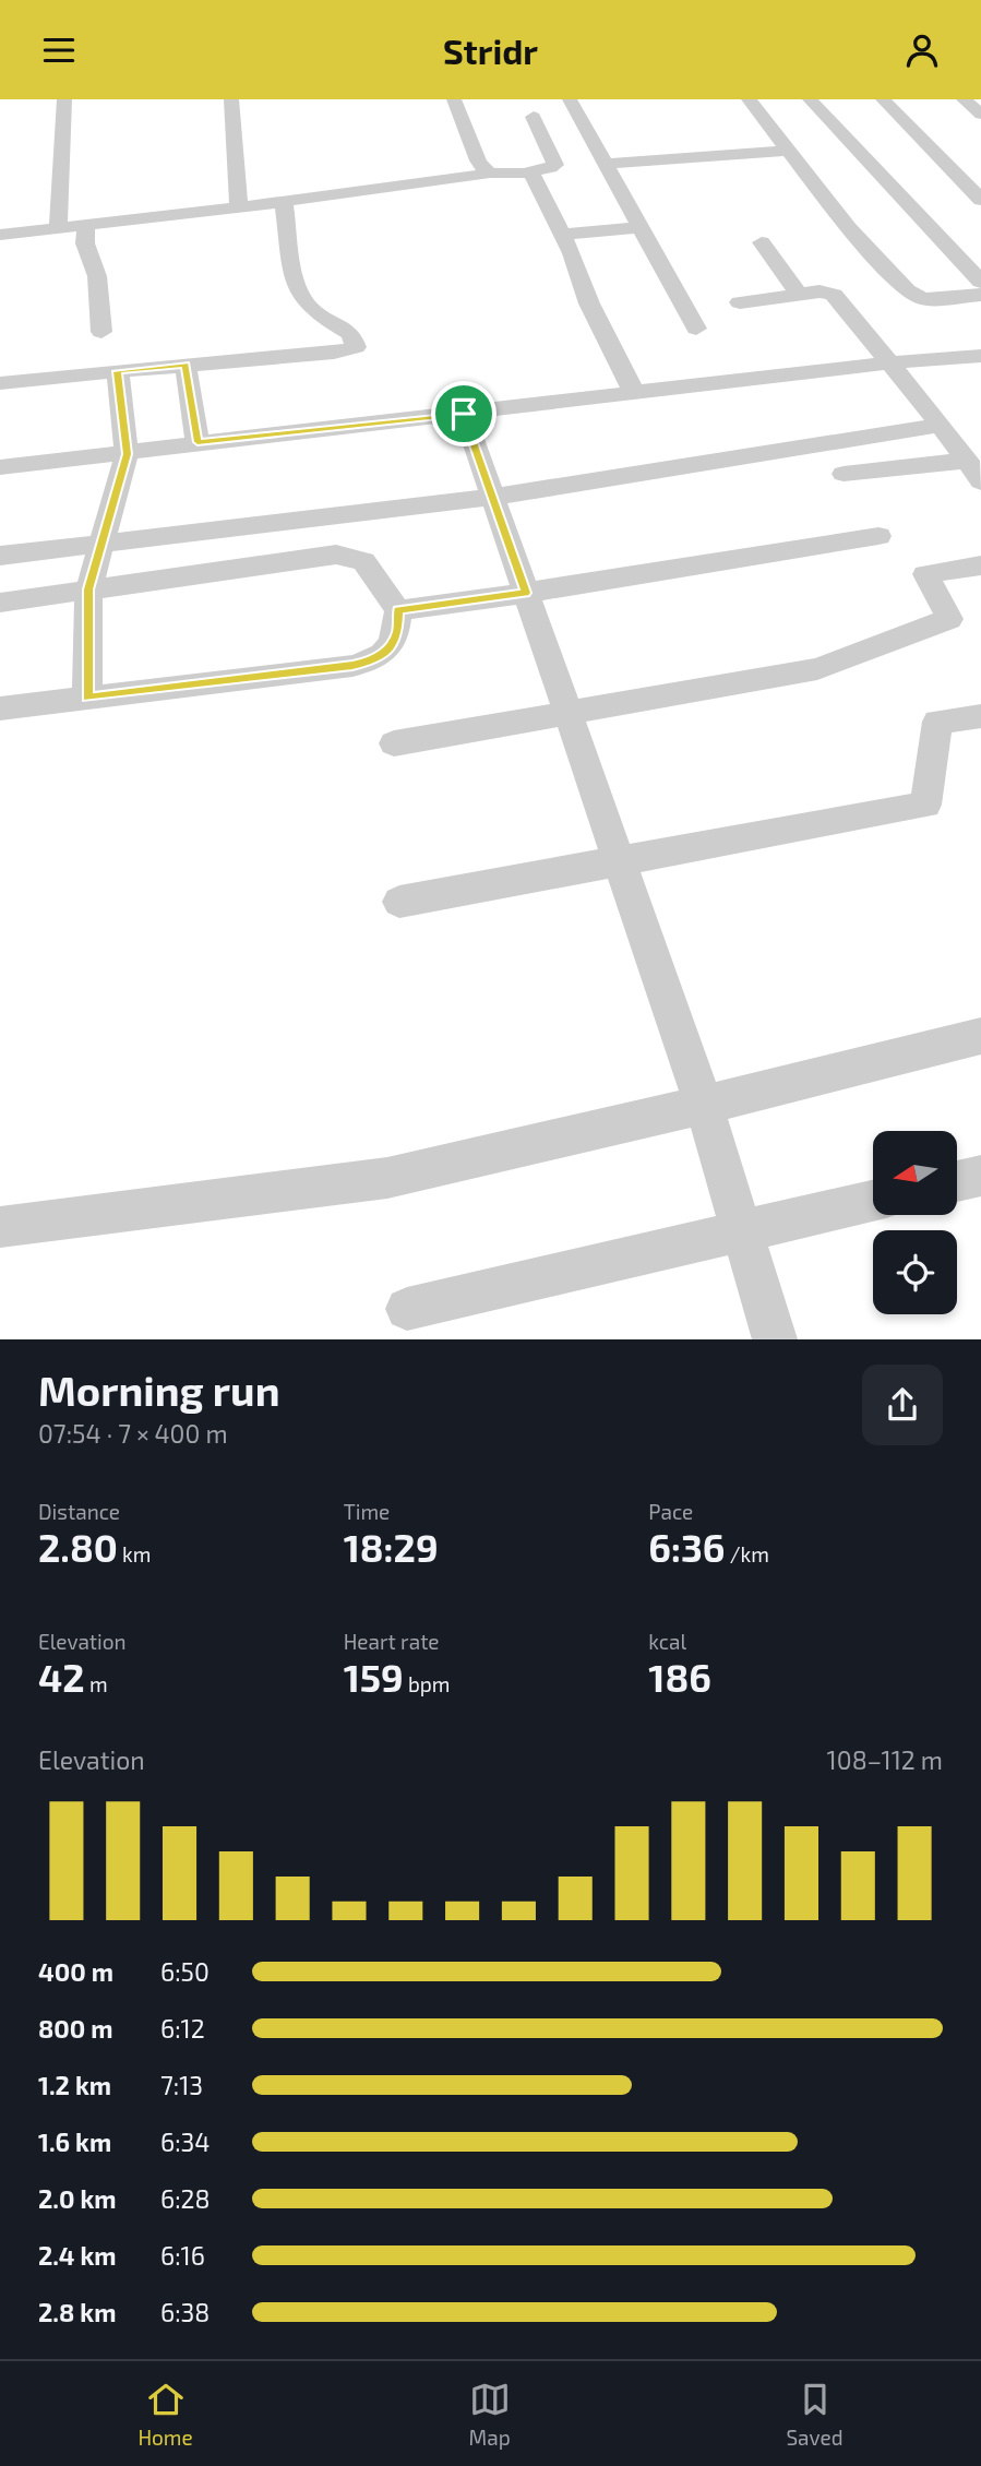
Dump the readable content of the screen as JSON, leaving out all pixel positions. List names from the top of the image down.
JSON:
{
  "north": "left",
  "page": {
    "header": "Stridr",
    "heading": ["Morning run", "07:54 · 7 × 400 m"],
    "stats": [
      ["Distance", "2.80 km"],
      ["Time", "18:29"],
      ["Pace", "6:36 /km"],
      ["Elevation", "42 m"],
      ["Heart rate", "159 bpm"],
      ["kcal", "186"]
    ],
    "chart": ["Elevation", "108–112 m"],
    "list": [
      {
        "name": "400 m",
        "note": "6:50"
      },
      {
        "name": "800 m",
        "note": "6:12"
      },
      {
        "name": "1.2 km",
        "note": "7:13"
      },
      {
        "name": "1.6 km",
        "note": "6:34"
      },
      {
        "name": "2.0 km",
        "note": "6:28"
      },
      {
        "name": "2.4 km",
        "note": "6:16"
      },
      {
        "name": "2.8 km",
        "note": "6:38"
      }
    ],
    "tabs": ["Home", "Map", "Saved"]
  }
}
